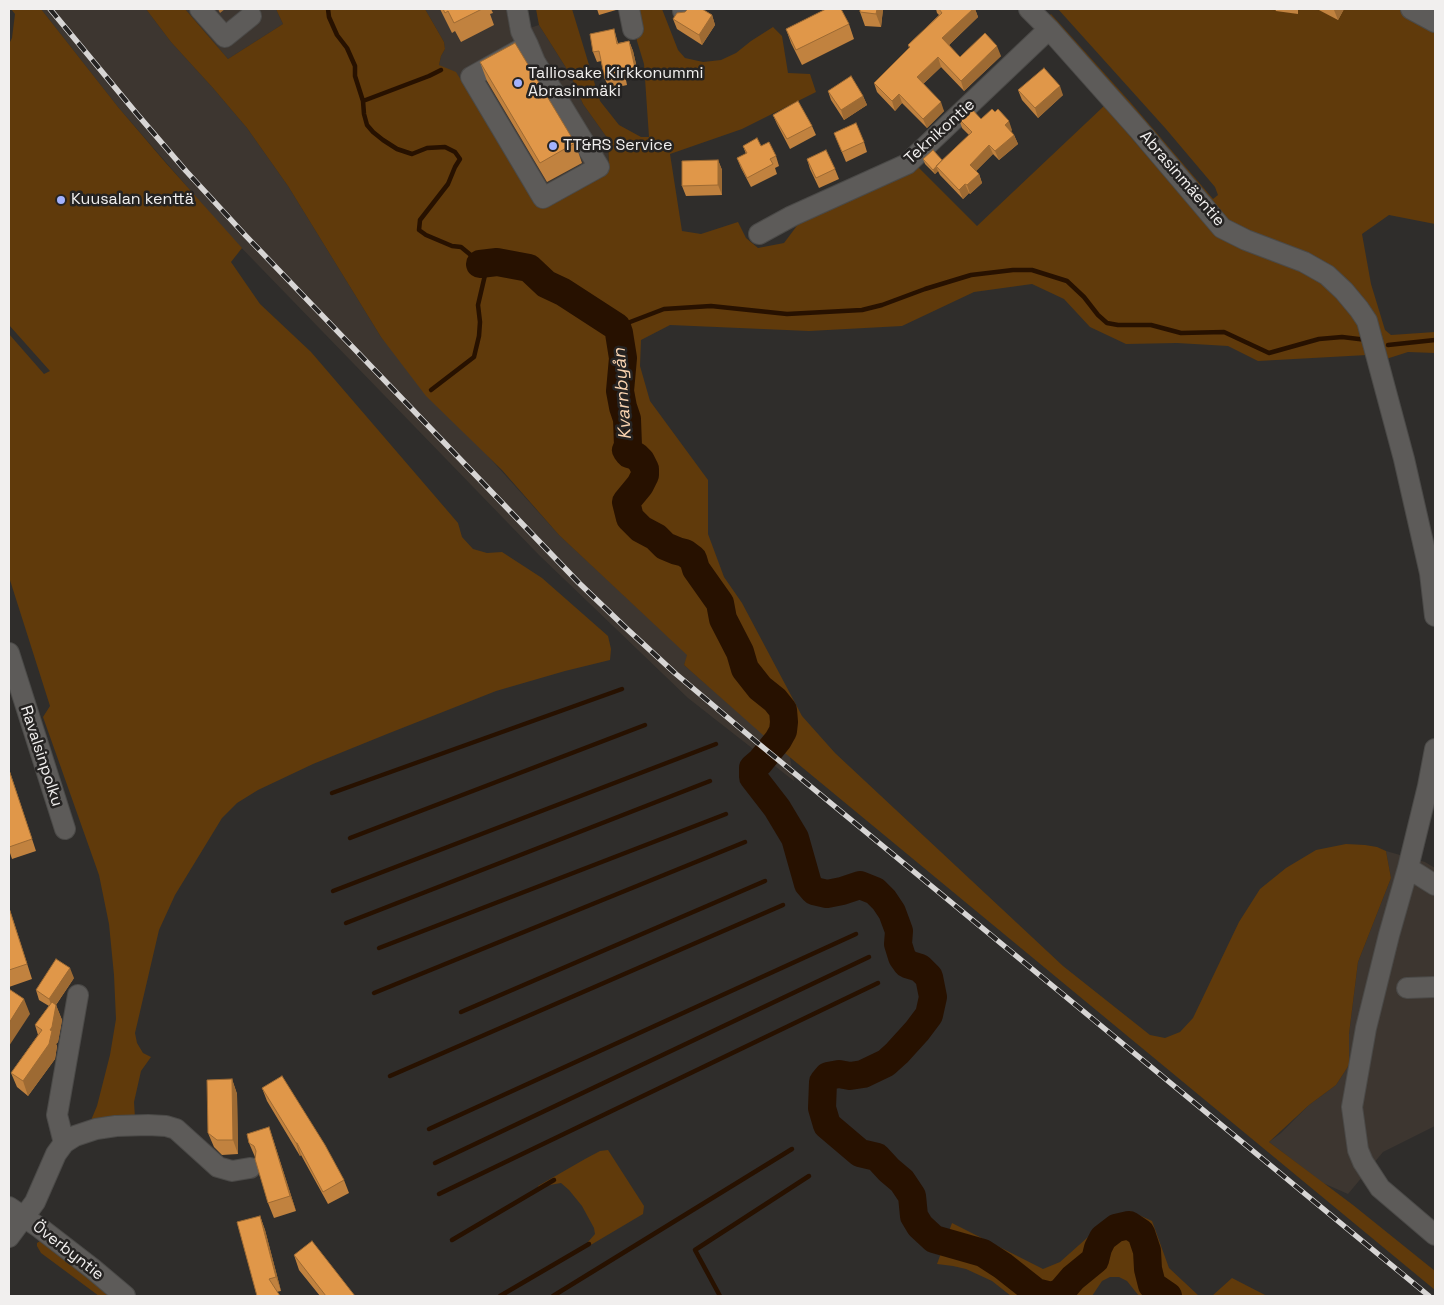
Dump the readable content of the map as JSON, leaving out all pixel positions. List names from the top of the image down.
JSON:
{
  "streets": {
    "street": [
      "Teknikontie",
      "Abrasinmäentie",
      "Ravalsinpolku",
      "Överbyntie"
    ]
  },
  "crossings": [
    ["Teknikontie", "Abrasinmäentie"]
  ],
  "water": ["Kvarnbyån"],
  "places": ["Talliosake Kirkkonummi Abrasinmäki", "TT&RS Service", "Kuusalan kenttä"]
}
